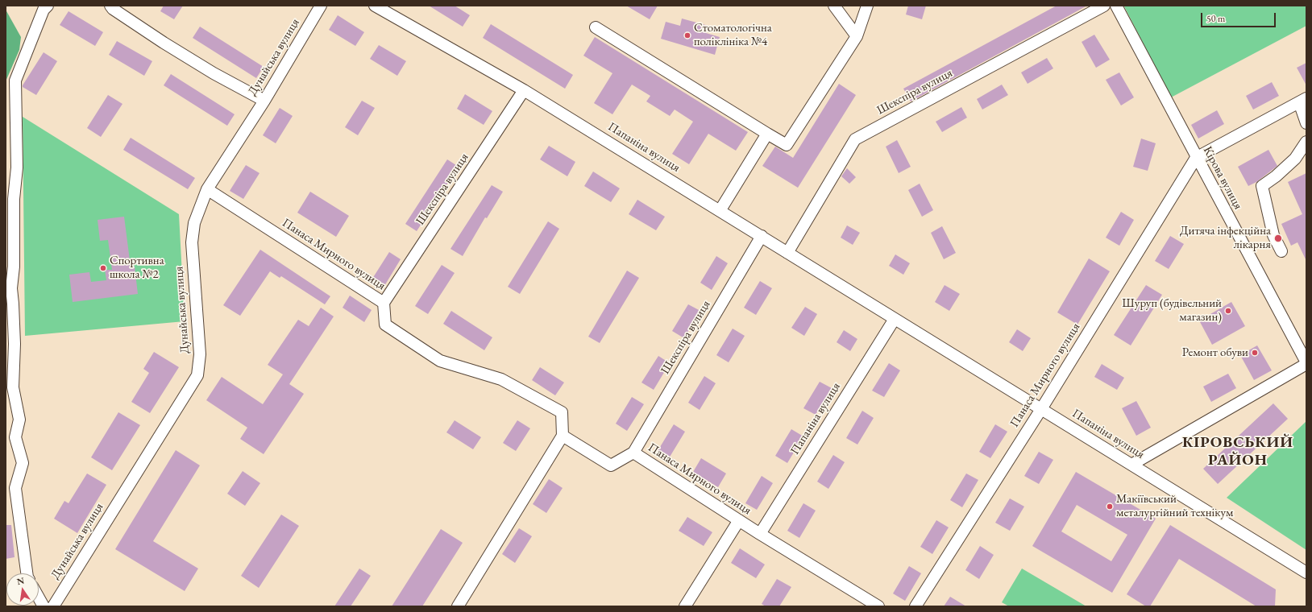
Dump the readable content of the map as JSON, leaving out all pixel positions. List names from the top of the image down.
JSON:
{
  "streets": {
    "street": [
      "Дунайська вулиця",
      "Шекспіра вулиця",
      "Папаніна вулиця",
      "Кірова вулиця",
      "Панаса Мирного вулиця"
    ]
  },
  "crossings": [
    ["Дунайська вулиця", "Панаса Мирного вулиця"],
    ["Шекспіра вулиця", "Папаніна вулиця"],
    ["Шекспіра вулиця", "Панаса Мирного вулиця"],
    ["Папаніна вулиця", "Панаса Мирного вулиця"],
    ["Кірова вулиця", "Панаса Мирного вулиця"]
  ],
  "districts": ["КІРОВСЬКИЙ РАЙОН"],
  "places": [
    "Стоматологічна поліклініка №4",
    "Дитяча інфекційна лікарня",
    "Спортивна школа №2",
    "Шуруп (будівельний магазин)",
    "Ремонт обуви",
    "Макіївський металургійний технікум"
  ],
  "scale_bar": "50 m",
  "north": "top"
}
